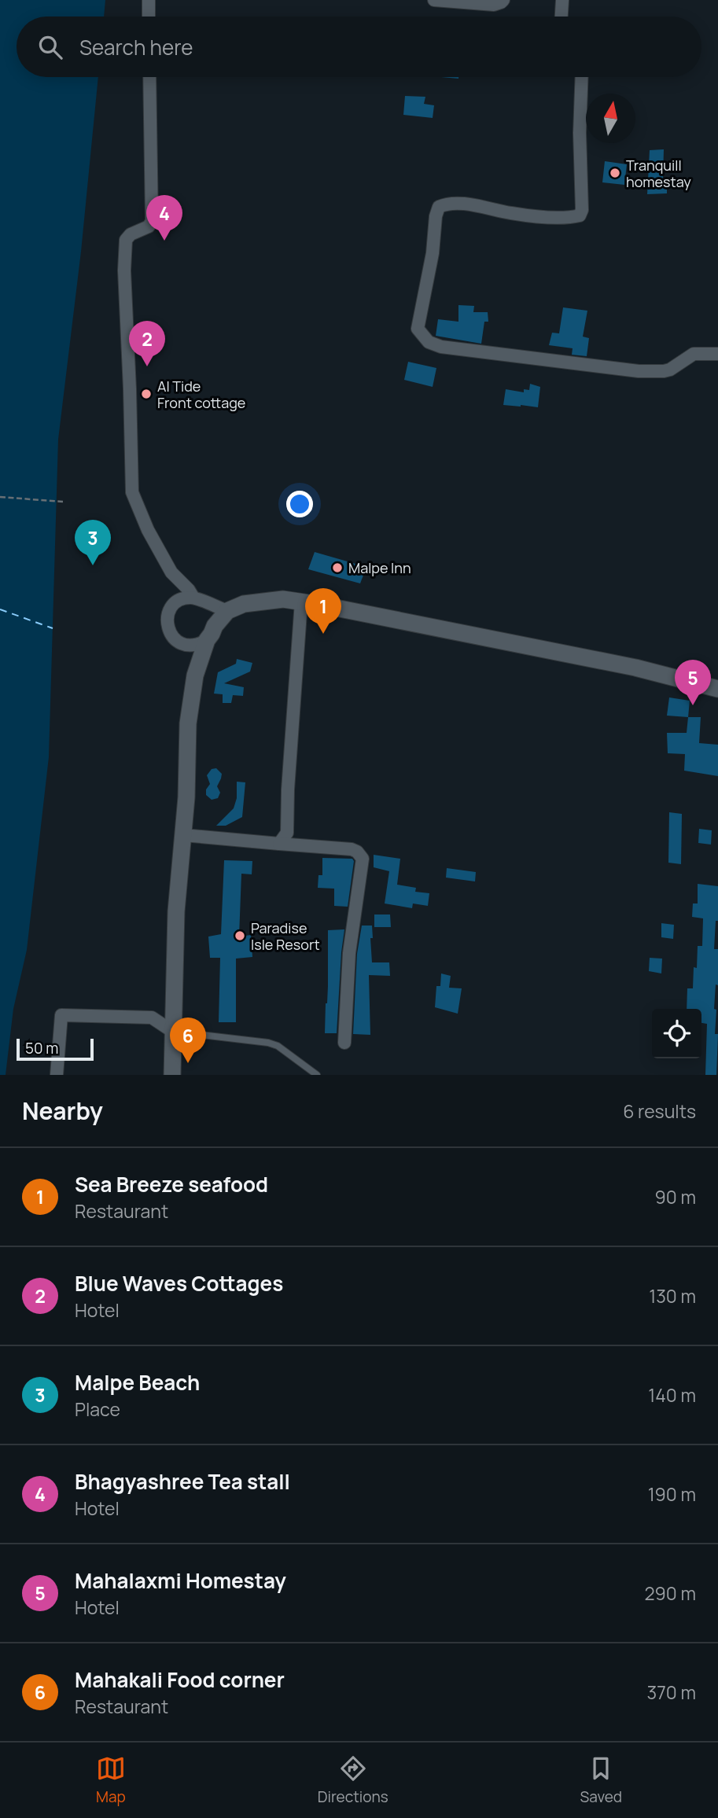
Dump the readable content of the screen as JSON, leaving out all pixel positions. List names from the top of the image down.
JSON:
{
  "places": [
    "Tranquill homestay",
    "AI Tide Front cottage",
    "Malpe Inn",
    "Paradise Isle Resort"
  ],
  "scale_bar": "50 m",
  "north": "top",
  "page": {
    "search": "Search here",
    "pins": [
      "4",
      "2",
      "3",
      "1",
      "5",
      "6"
    ],
    "scale": "50 m",
    "heading": ["Nearby", "6 results"],
    "list": [
      {
        "mark": "1",
        "name": "Sea Breeze seafood",
        "note": "Restaurant",
        "value": "90 m"
      },
      {
        "mark": "2",
        "name": "Blue Waves Cottages",
        "note": "Hotel",
        "value": "130 m"
      },
      {
        "mark": "3",
        "name": "Malpe Beach",
        "note": "Place",
        "value": "140 m"
      },
      {
        "mark": "4",
        "name": "Bhagyashree Tea stall",
        "note": "Hotel",
        "value": "190 m"
      },
      {
        "mark": "5",
        "name": "Mahalaxmi Homestay",
        "note": "Hotel",
        "value": "290 m"
      },
      {
        "mark": "6",
        "name": "Mahakali Food corner",
        "note": "Restaurant",
        "value": "370 m"
      }
    ],
    "nav": ["Map", "Directions", "Saved"]
  }
}
